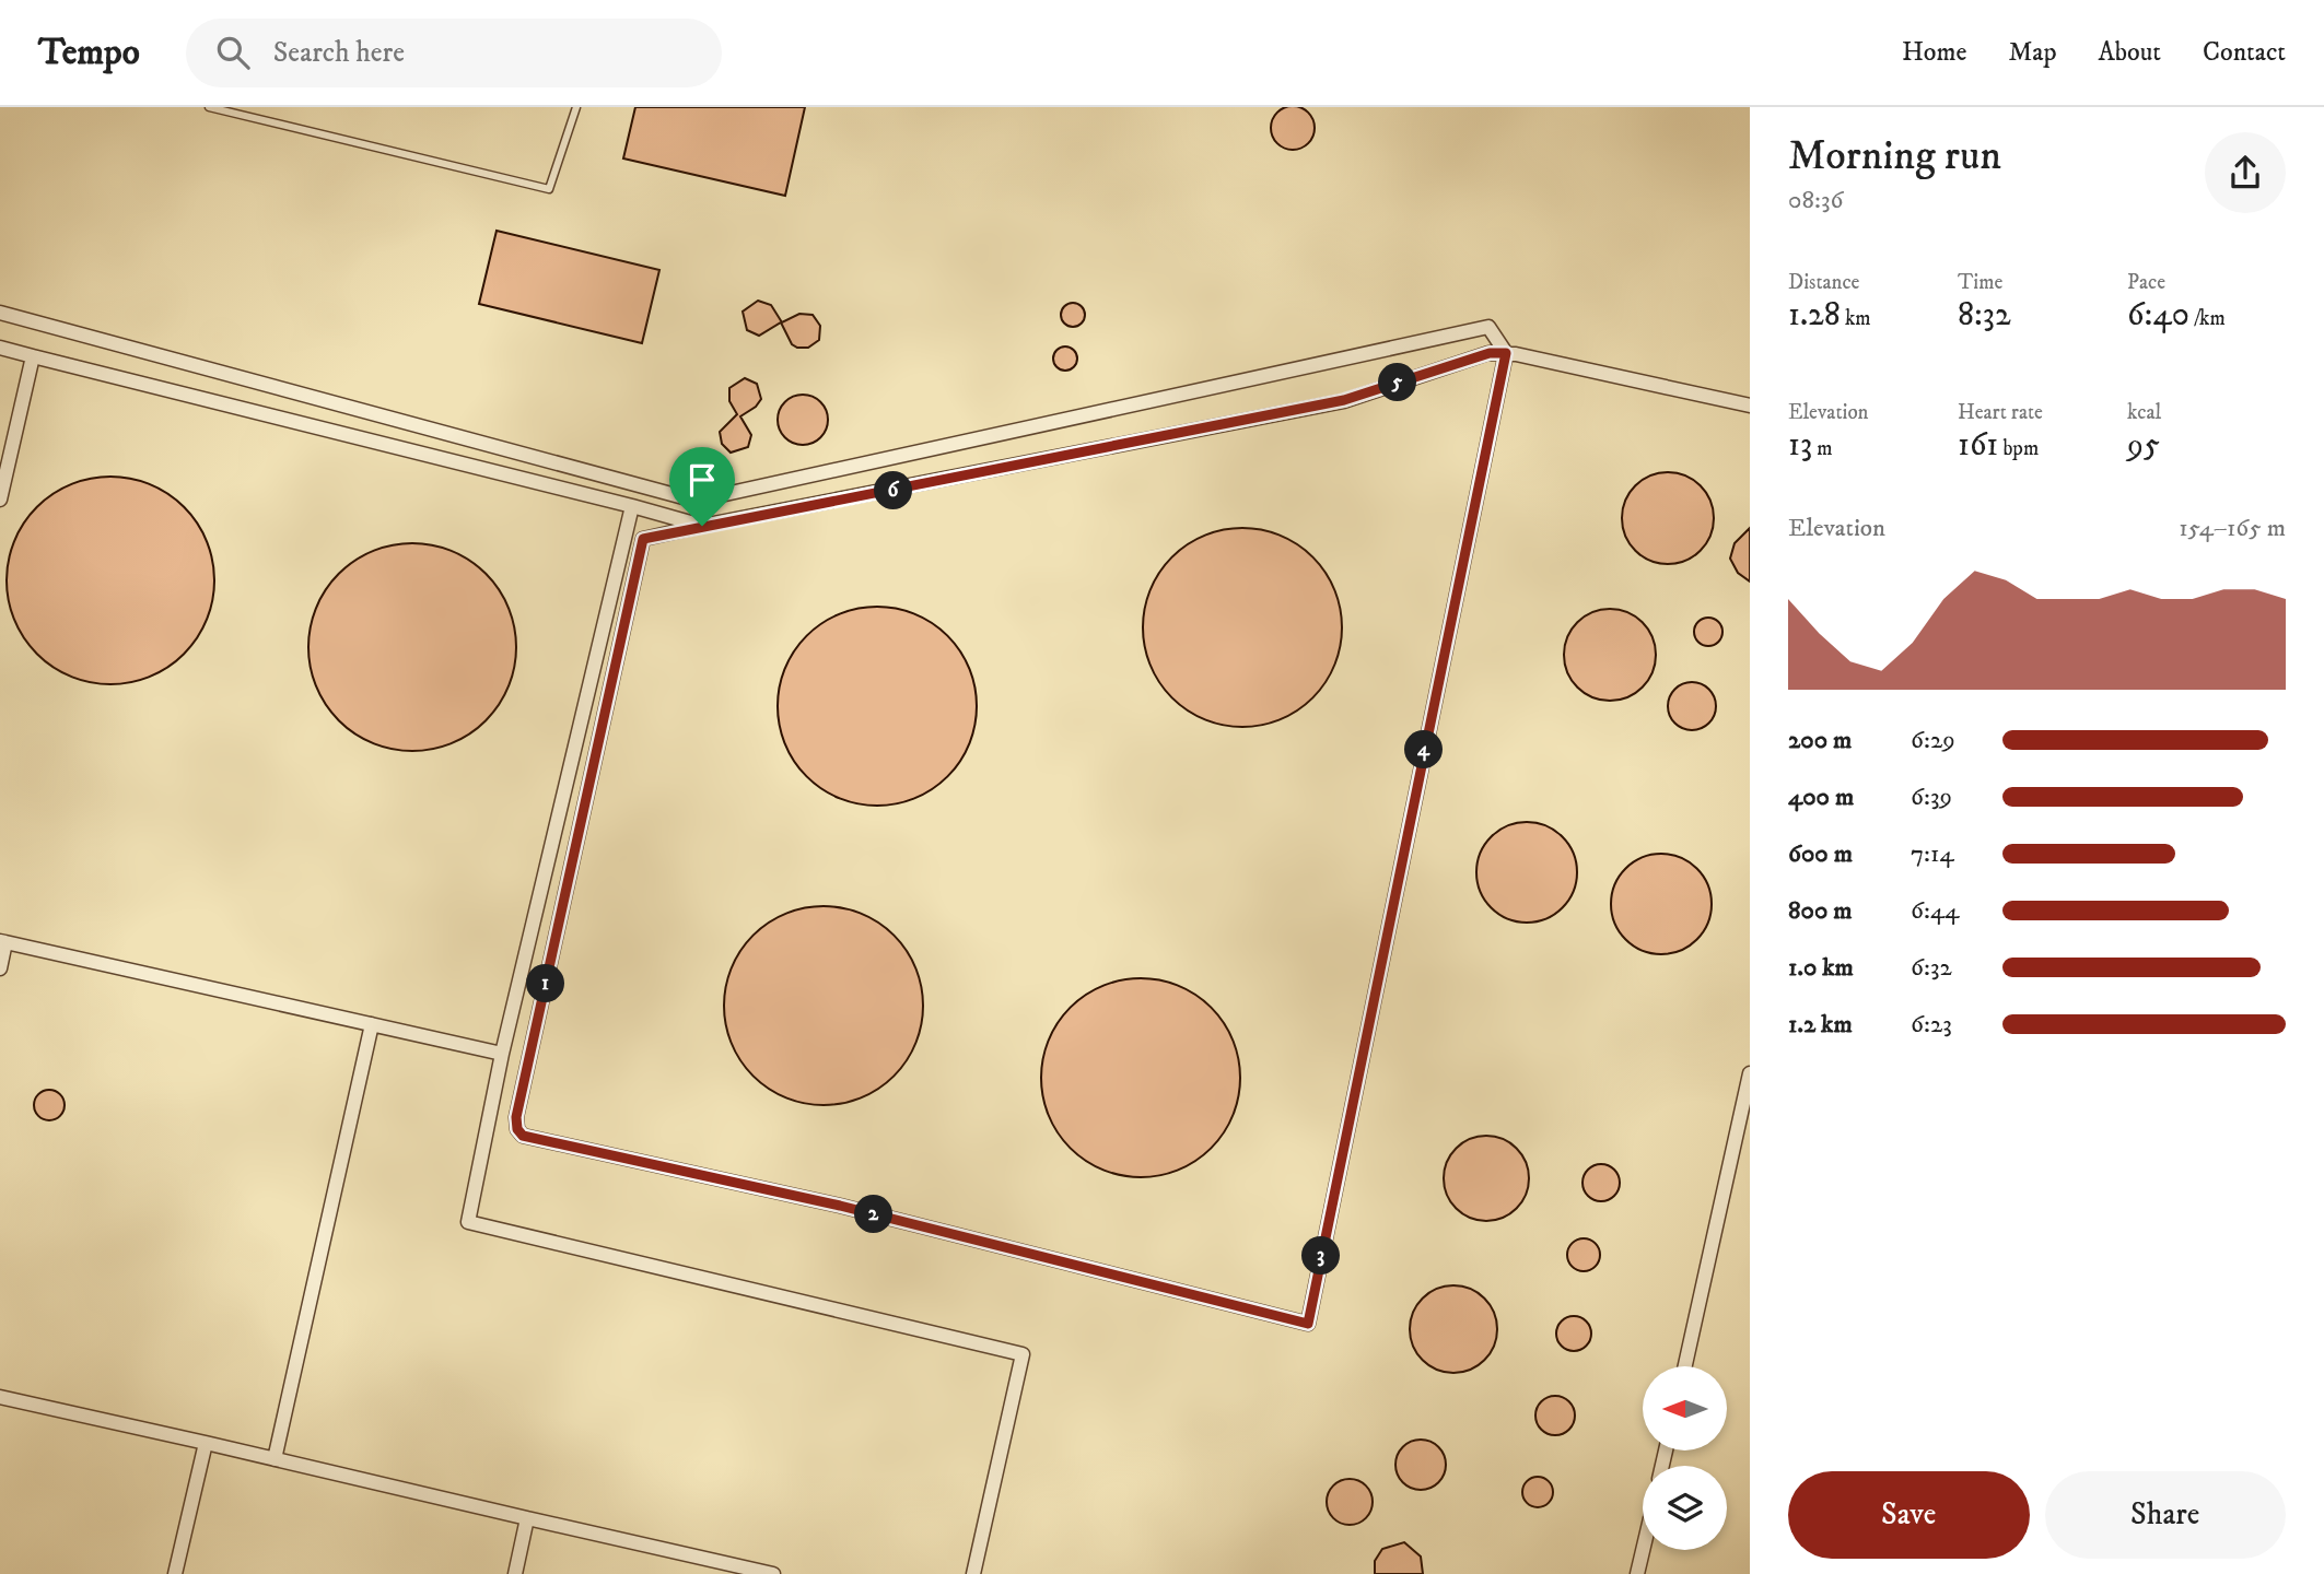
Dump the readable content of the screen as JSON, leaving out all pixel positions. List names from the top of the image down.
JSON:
{
  "north": "left",
  "page": {
    "header": "Tempo",
    "search": "Search here",
    "nav": [
      "Home",
      "Map",
      "About",
      "Contact"
    ],
    "heading": ["Morning run", "08:36"],
    "stats": [
      ["Distance", "1.28 km"],
      ["Time", "8:32"],
      ["Pace", "6:40 /km"],
      ["Elevation", "13 m"],
      ["Heart rate", "161 bpm"],
      ["kcal", "95"]
    ],
    "pins": [
      "5",
      "6",
      "4",
      "1",
      "2",
      "3"
    ],
    "chart": ["Elevation", "154–165 m"],
    "list": [
      {
        "name": "200 m",
        "note": "6:29"
      },
      {
        "name": "400 m",
        "note": "6:39"
      },
      {
        "name": "600 m",
        "note": "7:14"
      },
      {
        "name": "800 m",
        "note": "6:44"
      },
      {
        "name": "1.0 km",
        "note": "6:32"
      },
      {
        "name": "1.2 km",
        "note": "6:23"
      }
    ],
    "buttons": ["Save", "Share"]
  }
}
